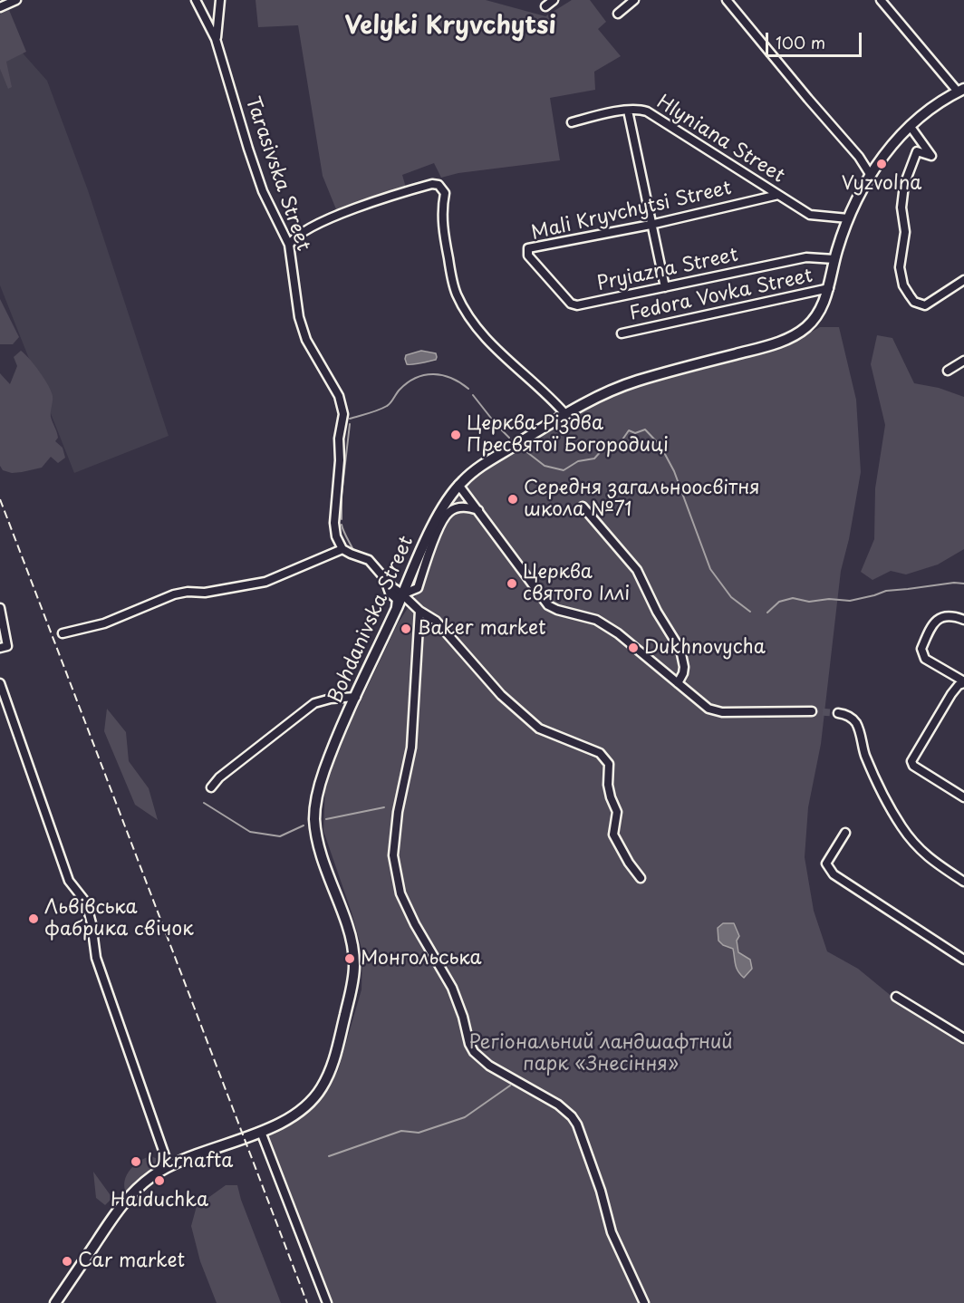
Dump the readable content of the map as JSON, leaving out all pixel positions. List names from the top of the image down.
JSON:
{
  "streets": {
    "main road": ["Bohdanivska Street"],
    "street": [
      "Hlyniana Street",
      "Tarasivska Street",
      "Mali Kryvchytsi Street",
      "Pryiazna Street",
      "Fedora Vovka Street"
    ]
  },
  "crossings": [
    ["Hlyniana Street", "Mali Kryvchytsi Street"],
    ["Hlyniana Street", "Bohdanivska Street"],
    ["Mali Kryvchytsi Street", "Pryiazna Street"],
    ["Pryiazna Street", "Bohdanivska Street"],
    ["Fedora Vovka Street", "Bohdanivska Street"]
  ],
  "districts": ["Velyki Kryvchytsi"],
  "parks": ["Регіональний ландшафтний парк «Знесіння»"],
  "places": [
    "Vyzvolna",
    "Церква Різдва Пресвятої Богородиці",
    "Середня загальноосвітня школа №71",
    "Церква святого Іллі",
    "Baker market",
    "Dukhnovycha",
    "Львівська фабрика свічок",
    "Монгольська",
    "Ukrnafta",
    "Haiduchka",
    "Car market"
  ],
  "scale_bar": "100 m"
}
